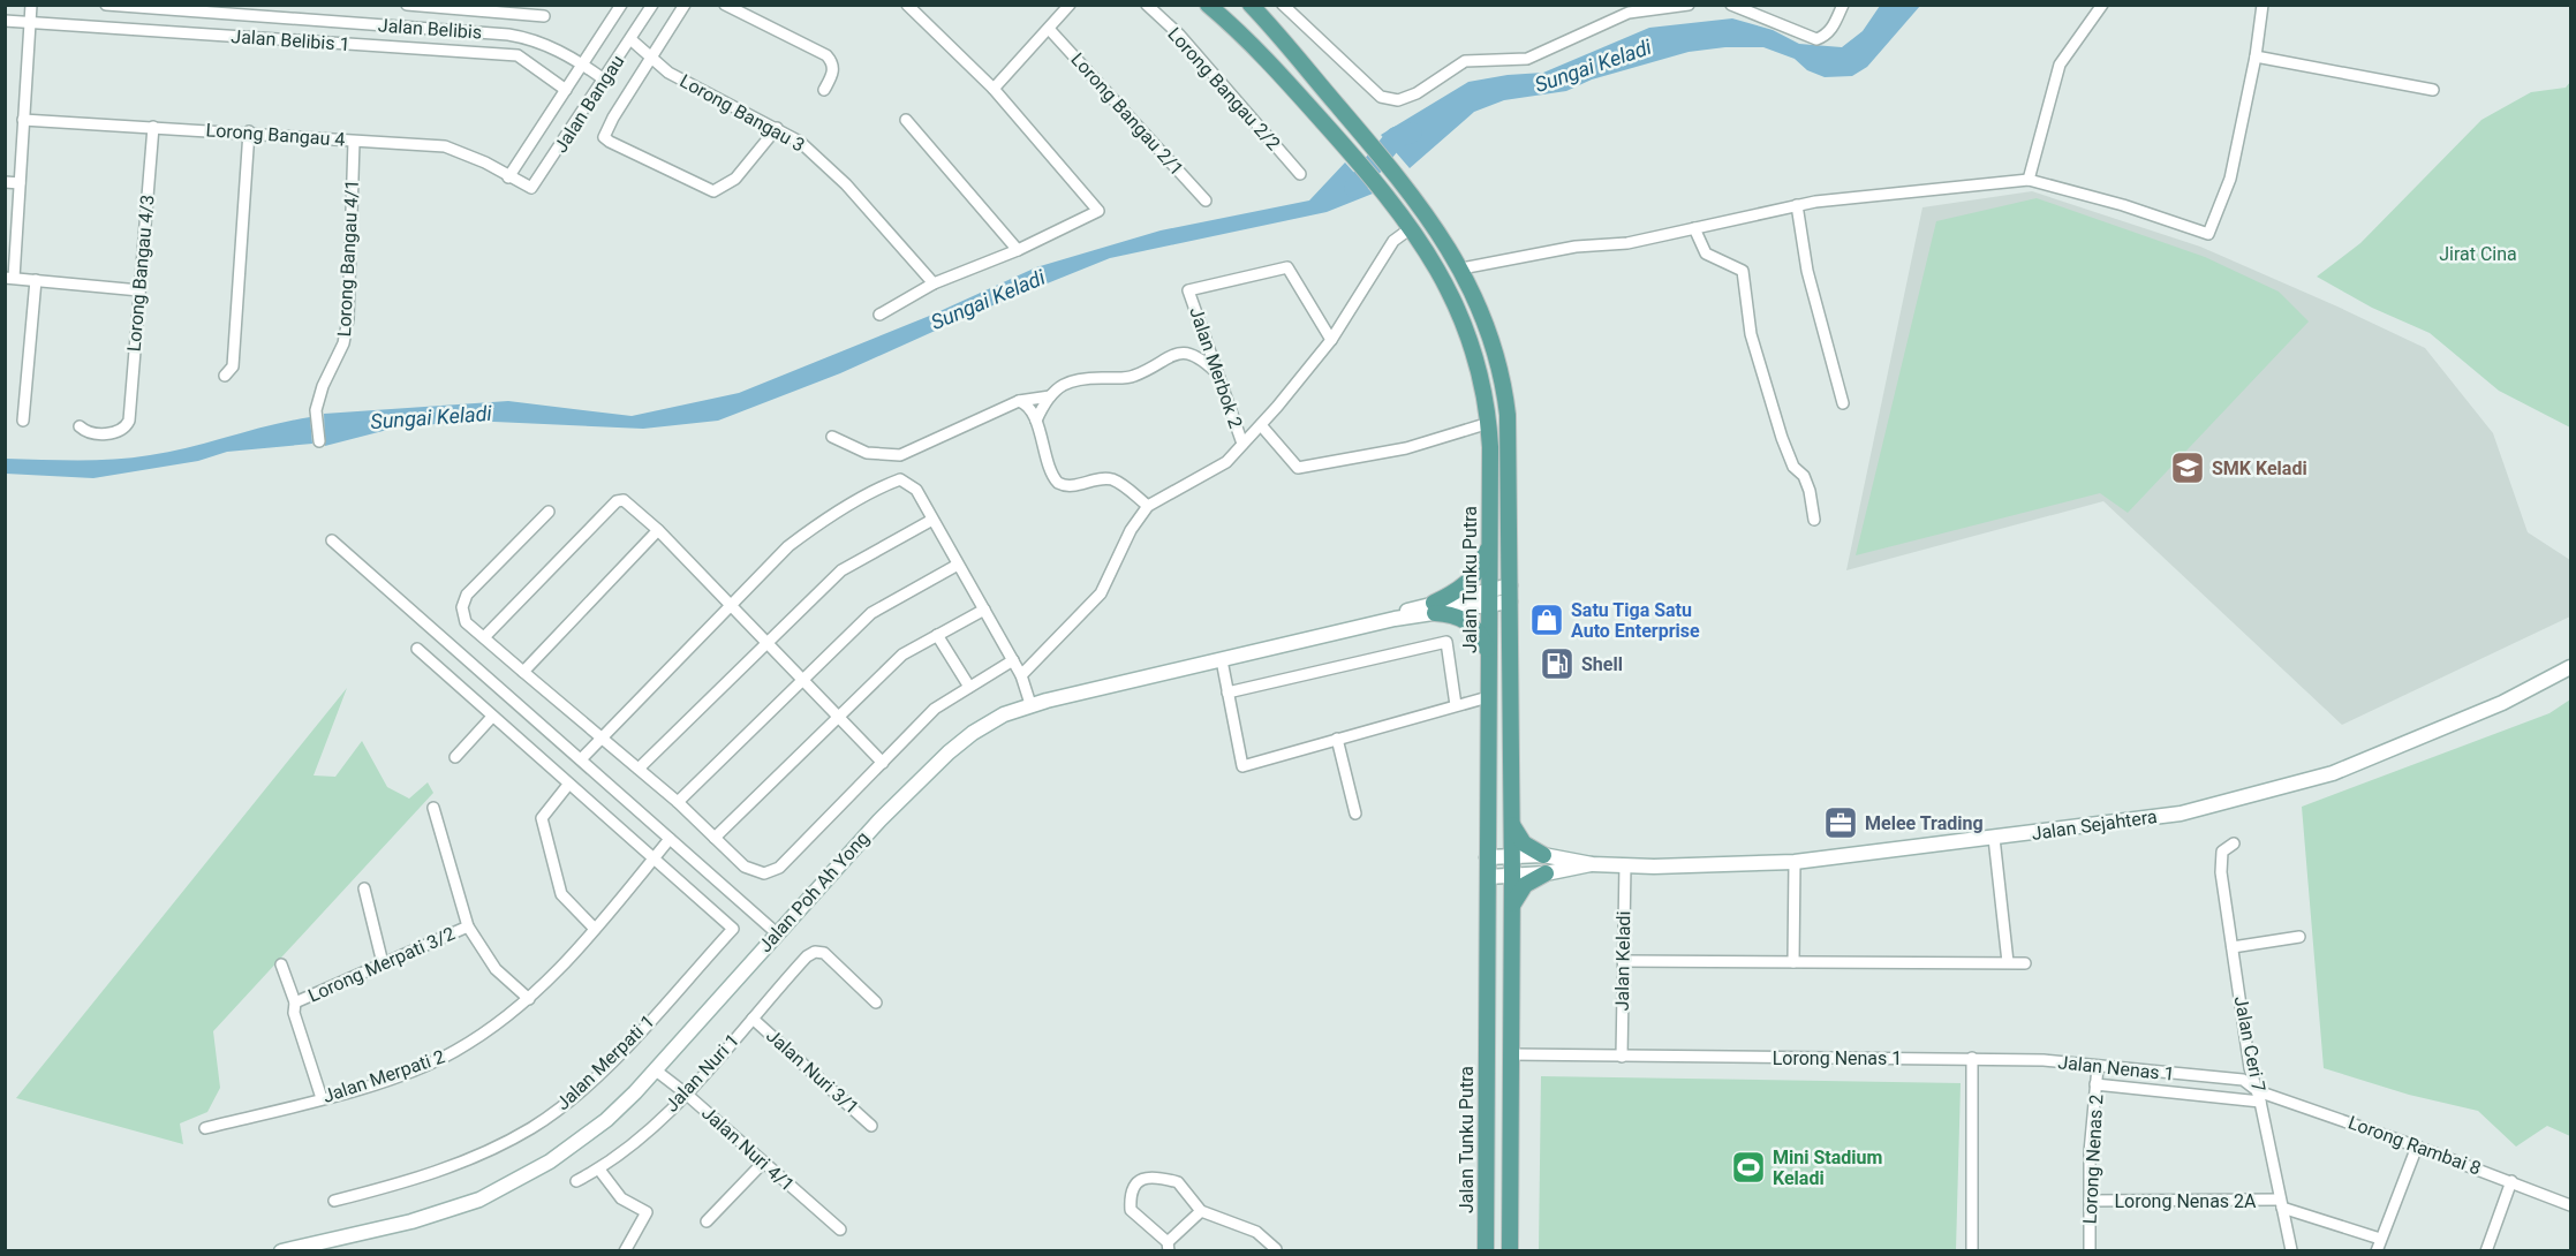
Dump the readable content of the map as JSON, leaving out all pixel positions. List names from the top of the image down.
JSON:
{
  "streets": {
    "main road": ["Jalan Tunku Putra", "Jalan Sejahtera", "Jalan Poh Ah Yong"],
    "street": [
      "Jalan Belibis",
      "Jalan Belibis 1",
      "Lorong Bangau 2/2",
      "Jalan Bangau",
      "Lorong Bangau 3",
      "Lorong Bangau 2/1",
      "Lorong Bangau 4",
      "Lorong Bangau 4/1",
      "Lorong Bangau 4/3",
      "Jalan Merbok 2",
      "Jalan Keladi",
      "Lorong Merpati 3/2",
      "Jalan Ceri 7",
      "Lorong Nenas 1",
      "Jalan Merpati 1",
      "Jalan Nenas 1",
      "Jalan Nuri 3/1",
      "Jalan Nuri 1",
      "Jalan Merpati 2",
      "Lorong Rambai 8",
      "Jalan Nuri 4/1",
      "Lorong Nenas 2",
      "Lorong Nenas 2A"
    ]
  },
  "crossings": [
    ["Jalan Belibis", "Jalan Bangau"],
    ["Jalan Bangau", "Lorong Bangau 3"],
    ["Jalan Bangau", "Lorong Bangau 4"],
    ["Lorong Bangau 4", "Lorong Bangau 4/1"],
    ["Lorong Bangau 4", "Lorong Bangau 4/3"],
    ["Jalan Tunku Putra", "Jalan Sejahtera"],
    ["Jalan Tunku Putra", "Jalan Poh Ah Yong"],
    ["Jalan Tunku Putra", "Lorong Nenas 1"],
    ["Jalan Sejahtera", "Jalan Keladi"],
    ["Jalan Poh Ah Yong", "Jalan Nuri 4/1"],
    ["Jalan Keladi", "Lorong Nenas 1"],
    ["Jalan Ceri 7", "Jalan Nenas 1"],
    ["Jalan Ceri 7", "Lorong Rambai 8"],
    ["Jalan Ceri 7", "Lorong Nenas 2A"],
    ["Lorong Nenas 1", "Jalan Nenas 1"],
    ["Jalan Merpati 1", "Jalan Merpati 2"],
    ["Jalan Nenas 1", "Lorong Rambai 8"],
    ["Jalan Nenas 1", "Lorong Nenas 2"],
    ["Jalan Nuri 3/1", "Jalan Nuri 1"],
    ["Jalan Nuri 1", "Jalan Nuri 4/1"],
    ["Lorong Nenas 2", "Lorong Nenas 2A"]
  ],
  "water": ["Sungai Keladi"],
  "parks": ["Jirat Cina"],
  "places": {
    "school or university": ["SMK Keladi"],
    "shop": ["Satu Tiga Satu Auto Enterprise"],
    "fuel station": ["Shell"],
    "office": ["Melee Trading"],
    "sports": ["Mini Stadium Keladi"]
  }
}
